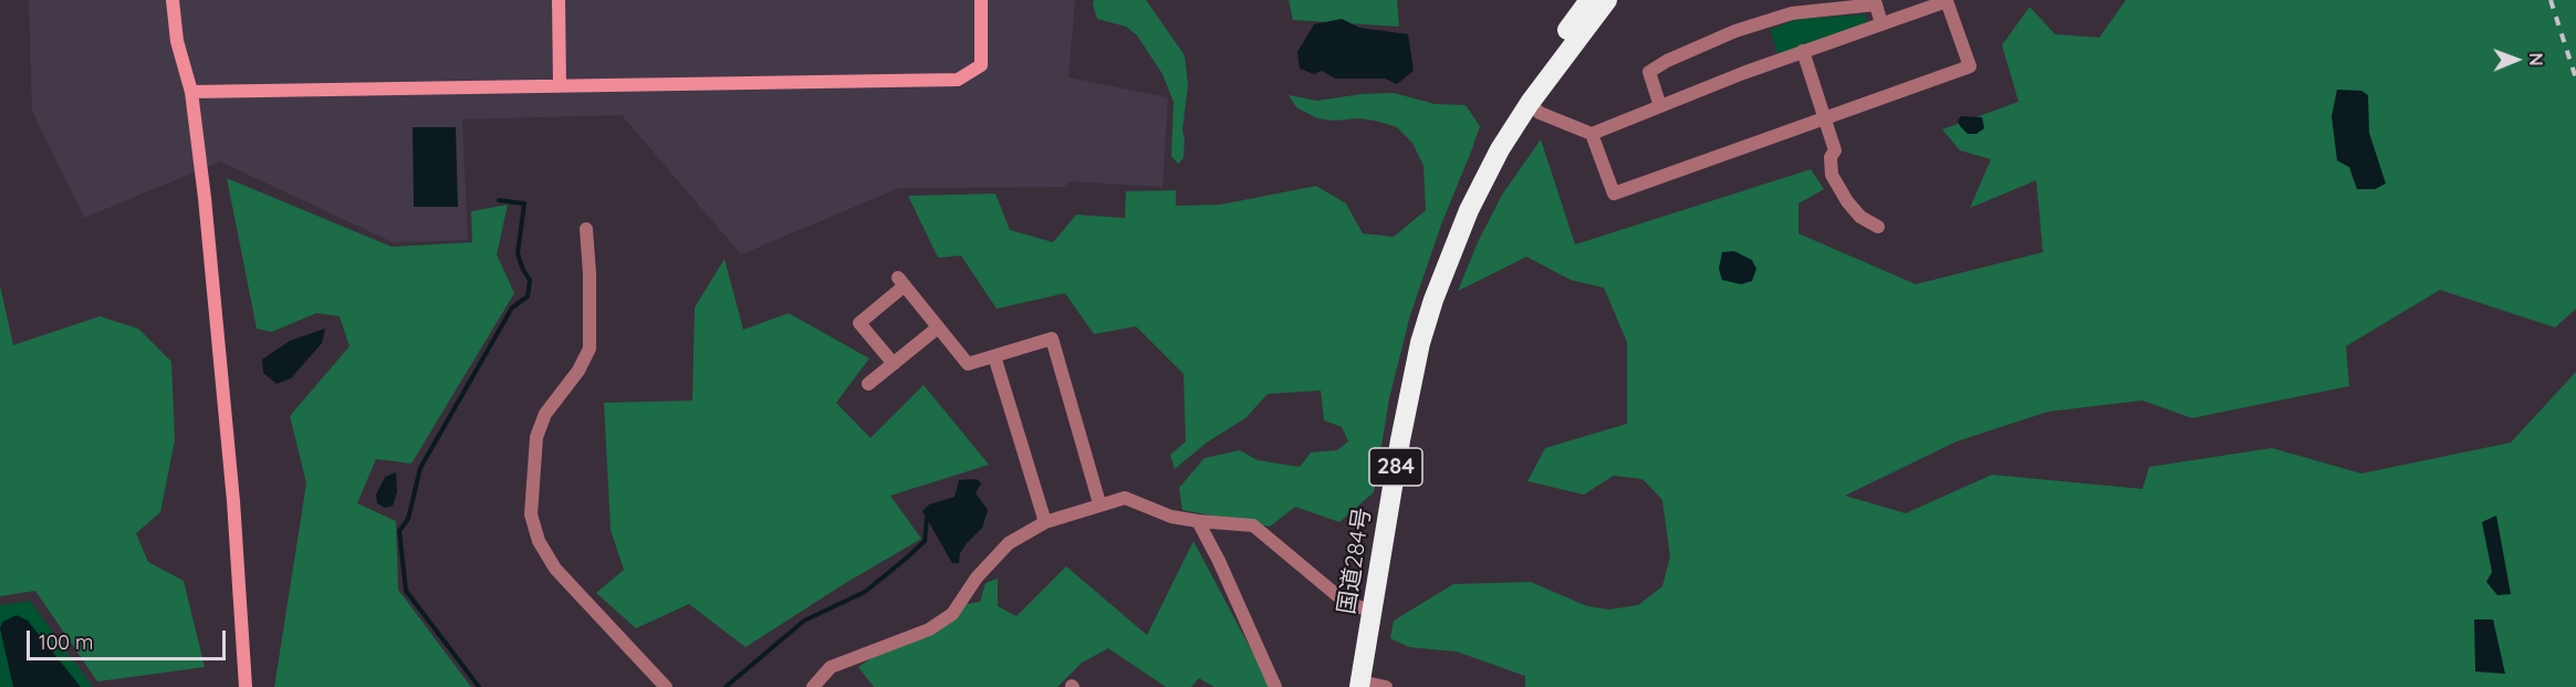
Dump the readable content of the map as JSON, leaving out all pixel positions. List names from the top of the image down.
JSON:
{
  "streets": {
    "highway": ["284", "国道284号"]
  },
  "scale_bar": "100 m",
  "north": "right"
}
